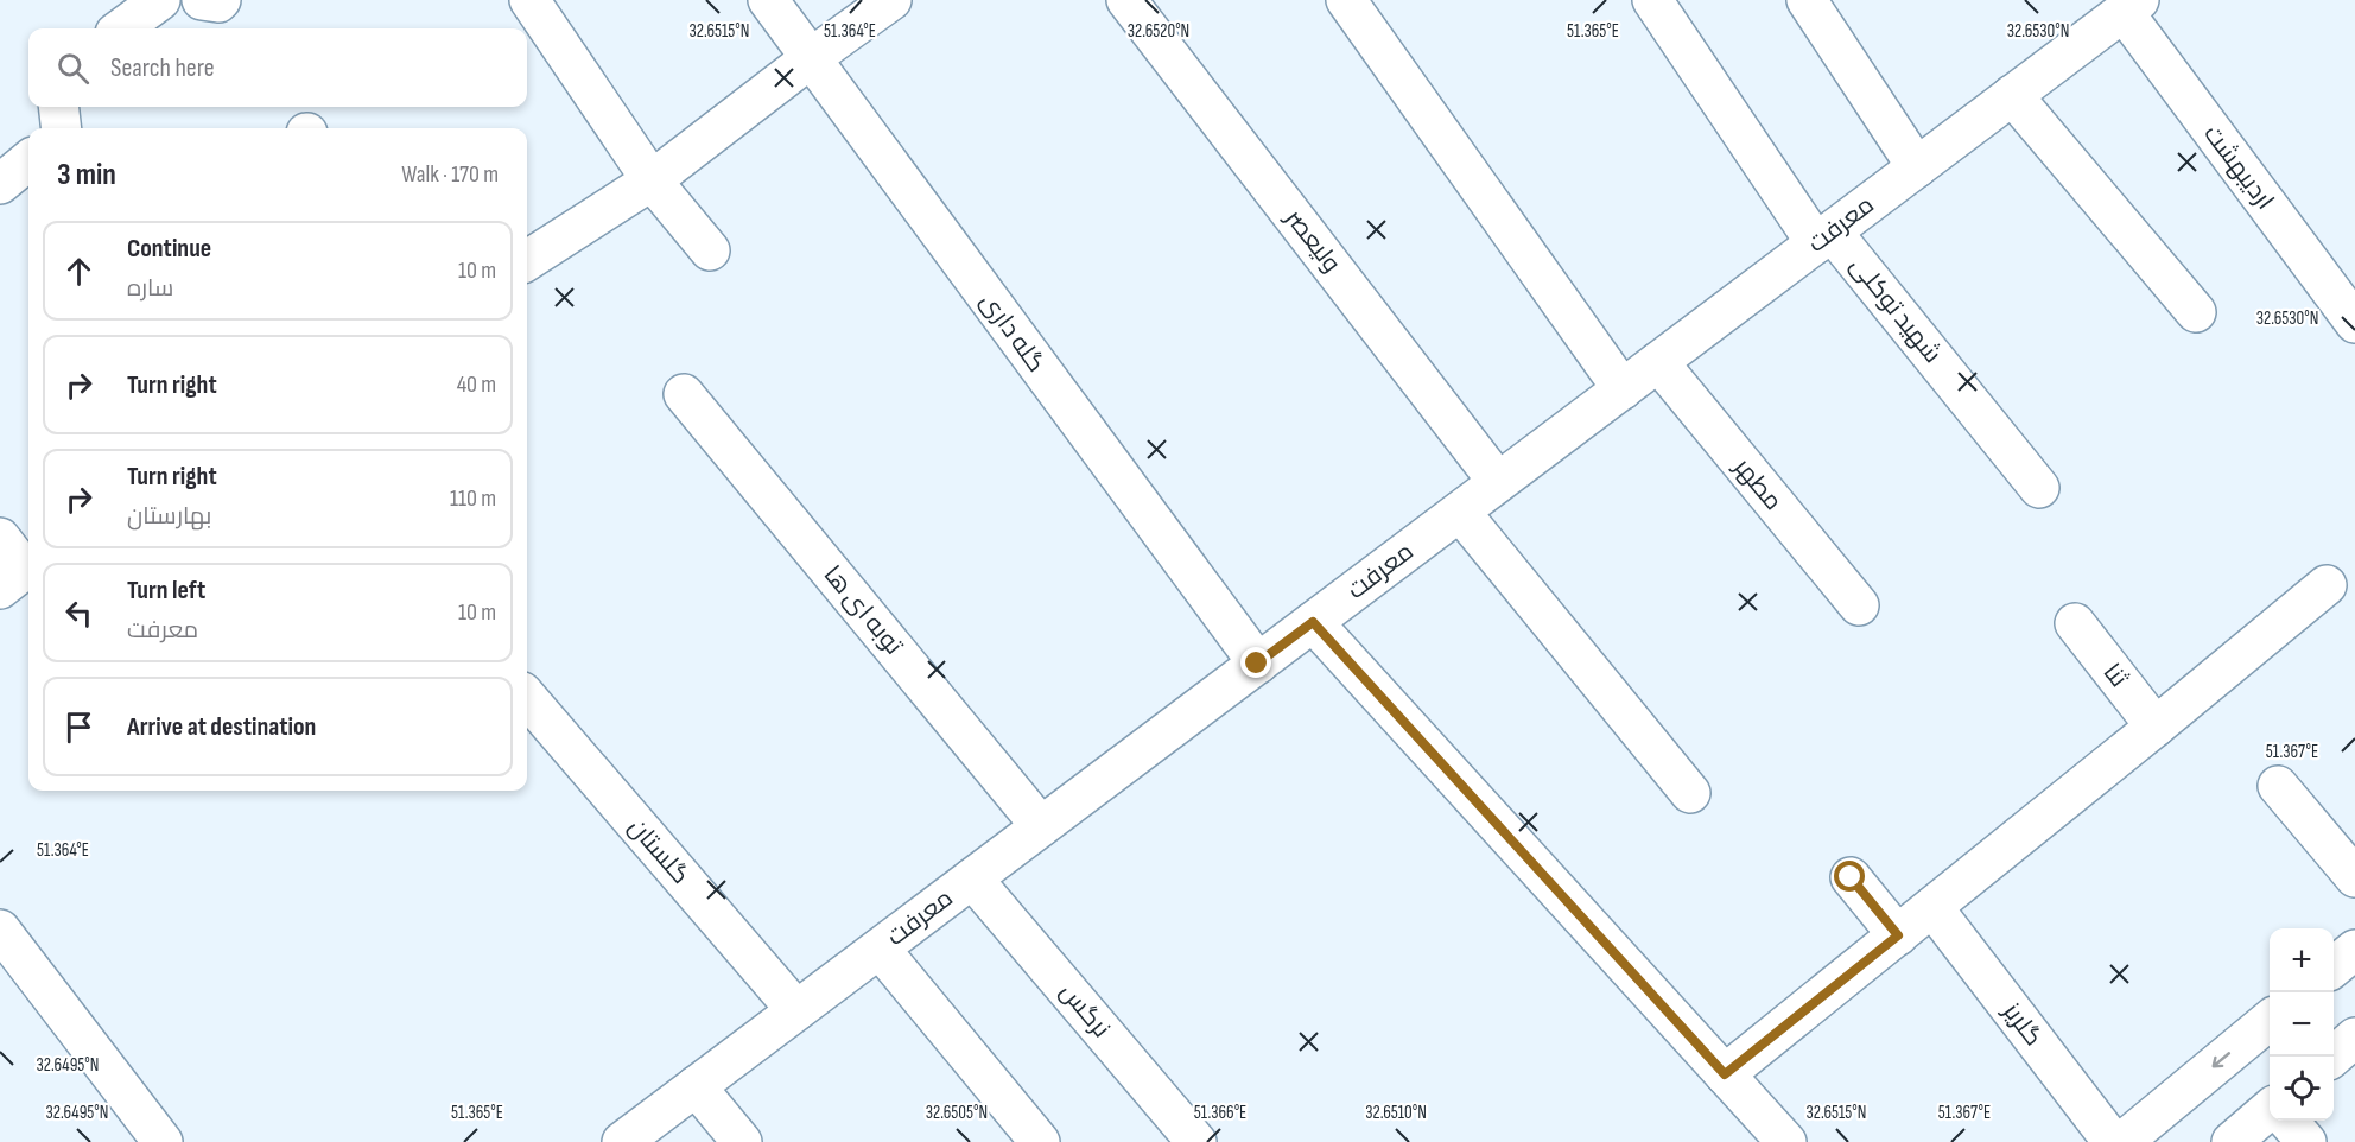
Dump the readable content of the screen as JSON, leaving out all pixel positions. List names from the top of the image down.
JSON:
{
  "streets": {
    "street": [
      "اردیبهشت",
      "معرفت",
      "ولیعصر",
      "شهید توکلی",
      "گله داری",
      "مطهر",
      "توبه ای ها",
      "ثنا",
      "گلستان",
      "نرگس",
      "گلریز"
    ]
  },
  "crossings": [
    ["اردیبهشت", "معرفت"],
    ["معرفت", "ولیعصر"],
    ["معرفت", "شهید توکلی"],
    ["معرفت", "گله داری"],
    ["معرفت", "مطهر"],
    ["معرفت", "توبه ای ها"],
    ["معرفت", "گلستان"],
    ["معرفت", "نرگس"]
  ],
  "page": {
    "search": "Search here",
    "heading": ["3 min", "Walk · 170 m"],
    "list": [
      ["Continue", "ساره", "10 m"],
      ["Turn right", "40 m"],
      ["Turn right", "بهارستان", "110 m"],
      ["Turn left", "معرفت", "10 m"],
      "Arrive at destination"
    ],
    "map_buttons": ["+", "−"]
  },
  "coordinates": [
    "32.6515°N",
    "51.364°E",
    "32.6520°N",
    "51.365°E",
    "32.6530°N",
    "51.367°E",
    "32.6495°N",
    "51.366°E",
    "32.6505°N",
    "32.6510°N"
  ]
}
